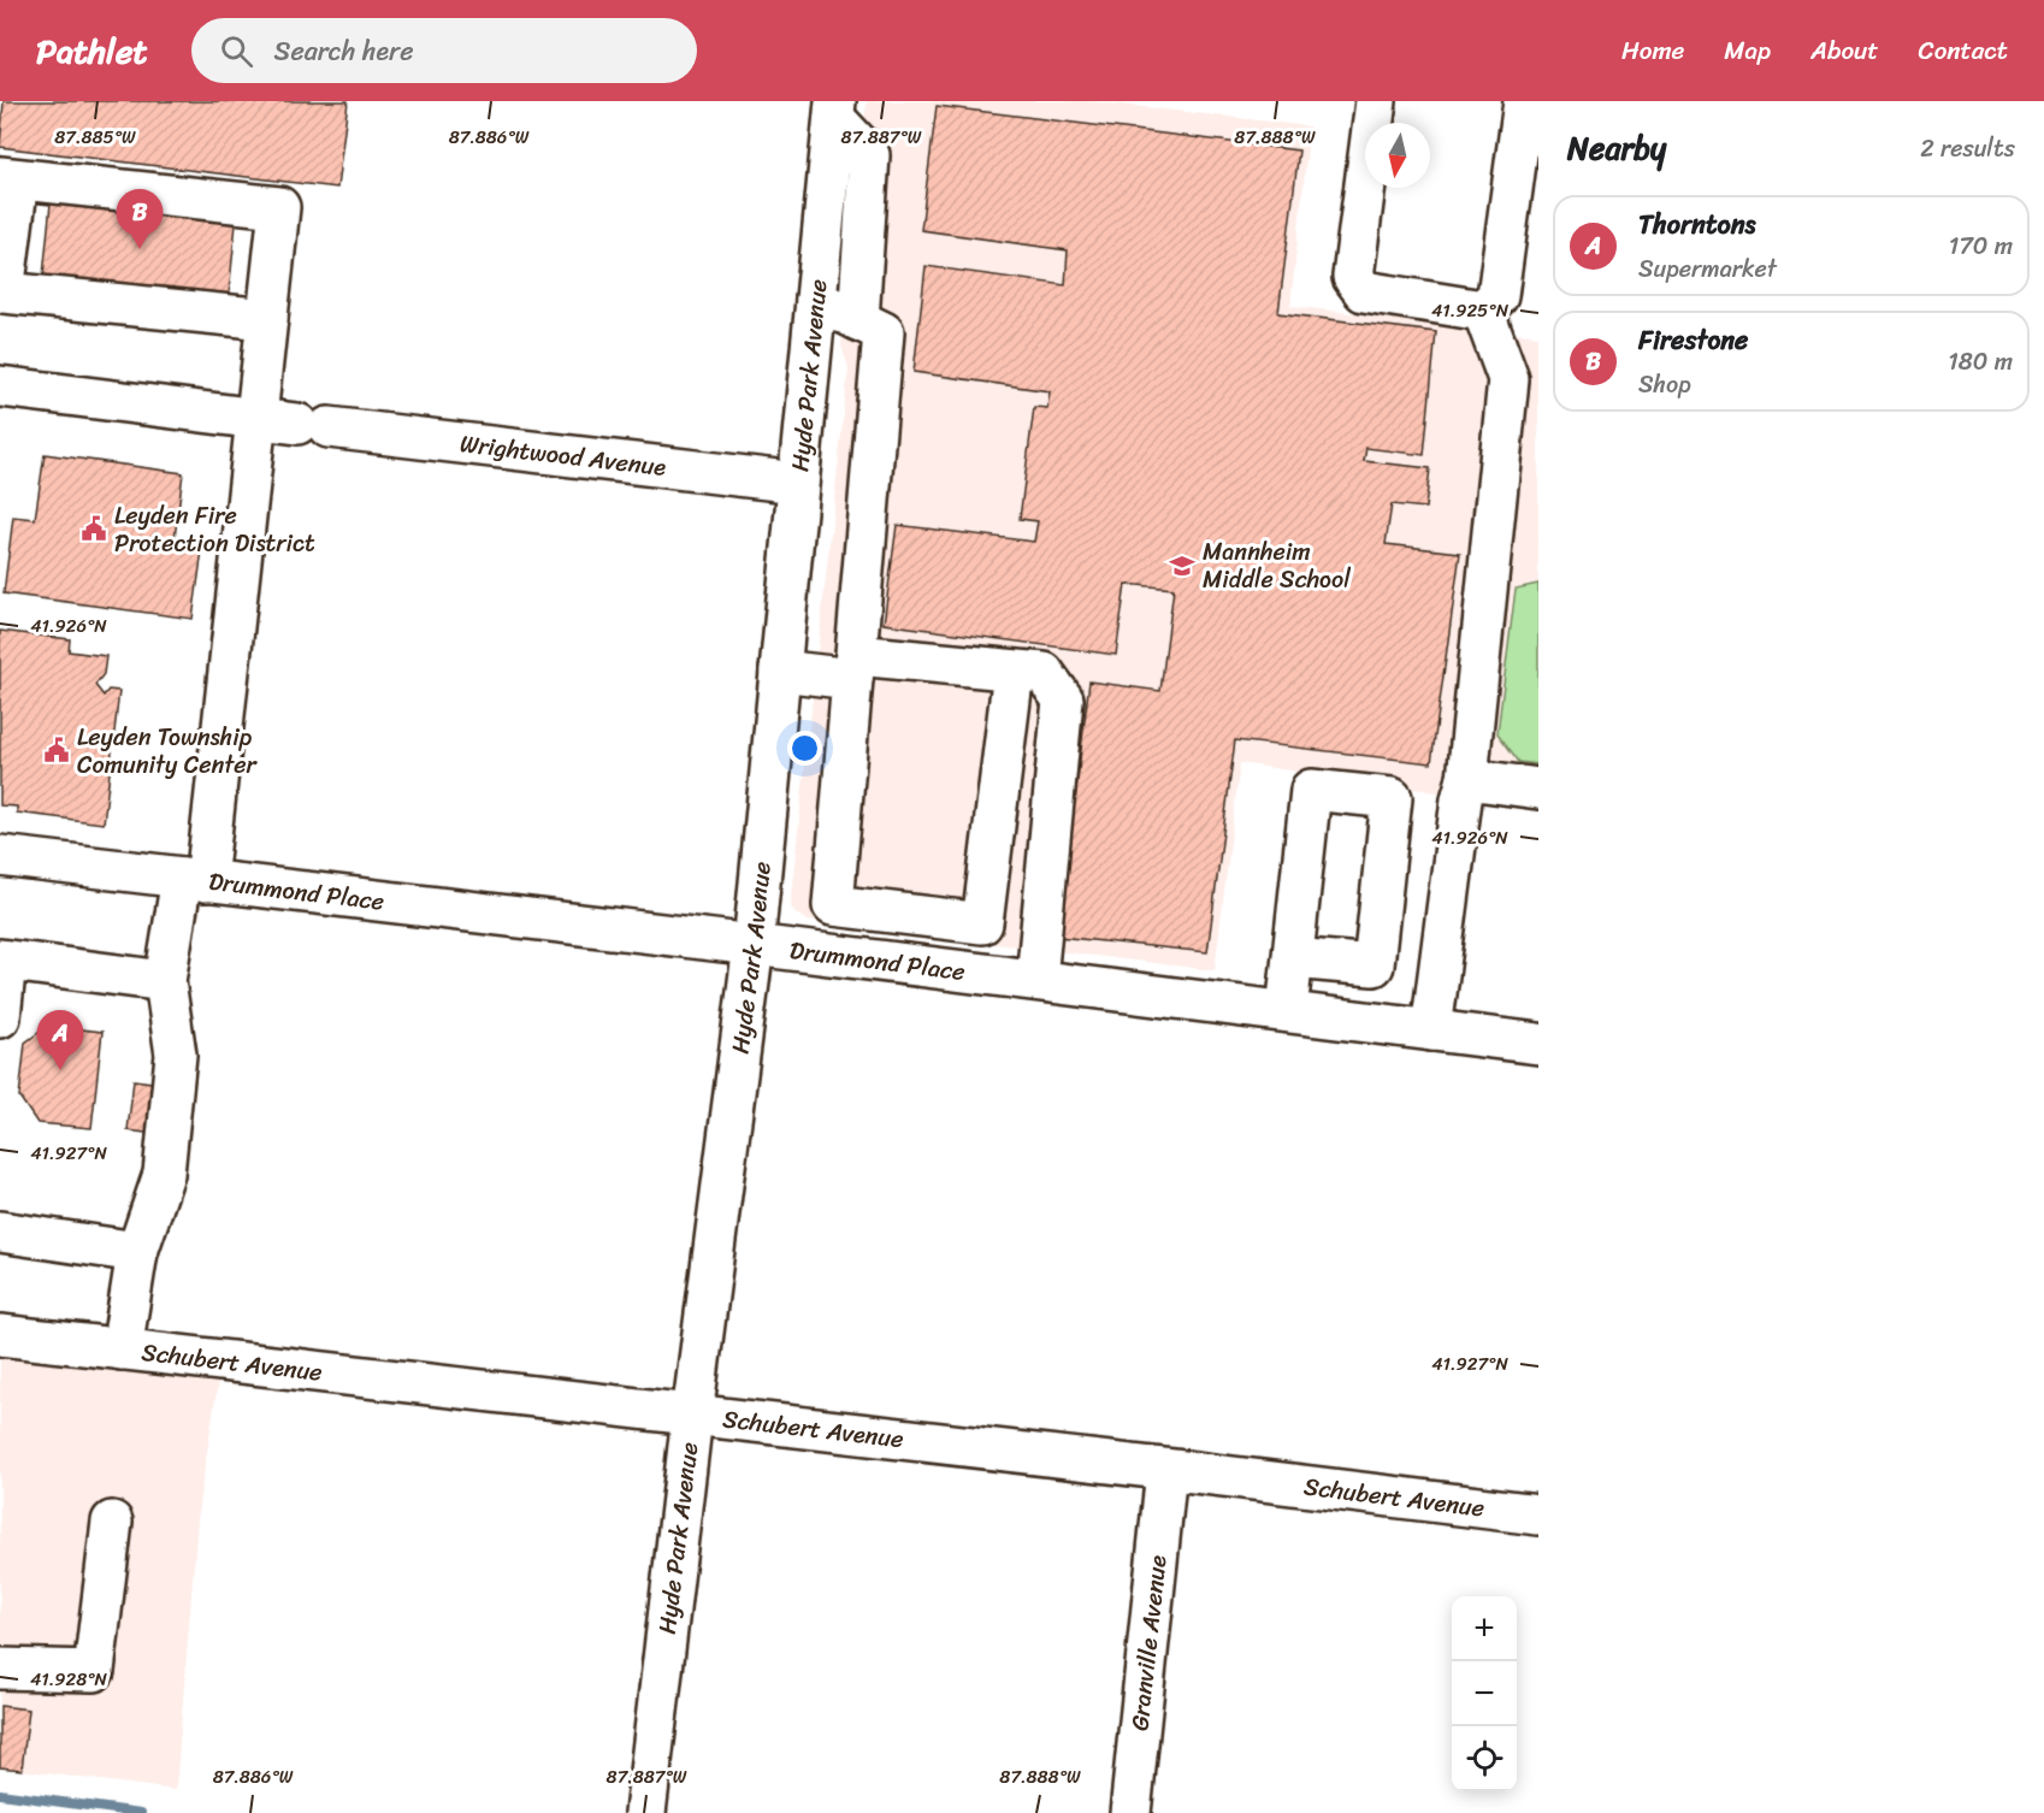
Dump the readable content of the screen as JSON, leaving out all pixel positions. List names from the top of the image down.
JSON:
{
  "streets": {
    "street": [
      "Hyde Park Avenue",
      "Wrightwood Avenue",
      "Drummond Place",
      "Schubert Avenue",
      "Granville Avenue"
    ]
  },
  "crossings": [
    ["Hyde Park Avenue", "Wrightwood Avenue"],
    ["Hyde Park Avenue", "Drummond Place"],
    ["Hyde Park Avenue", "Schubert Avenue"],
    ["Schubert Avenue", "Granville Avenue"]
  ],
  "places": {
    "public building": ["Leyden Fire Protection District", "Leyden Township Comunity Center"],
    "school or university": ["Mannheim Middle School"]
  },
  "north": "bottom",
  "page": {
    "header": "Pathlet",
    "search": "Search here",
    "nav": [
      "Home",
      "Map",
      "About",
      "Contact"
    ],
    "heading": ["Nearby", "2 results"],
    "pins": ["B", "A"],
    "list": [
      {
        "mark": "A",
        "name": "Thorntons",
        "note": "Supermarket",
        "value": "170 m"
      },
      {
        "mark": "B",
        "name": "Firestone",
        "note": "Shop",
        "value": "180 m"
      }
    ],
    "map_buttons": ["+", "−"]
  },
  "coordinates": [
    "87.885°W",
    "87.886°W",
    "87.887°W",
    "87.888°W",
    "41.925°N",
    "41.926°N",
    "41.927°N",
    "41.928°N"
  ]
}
